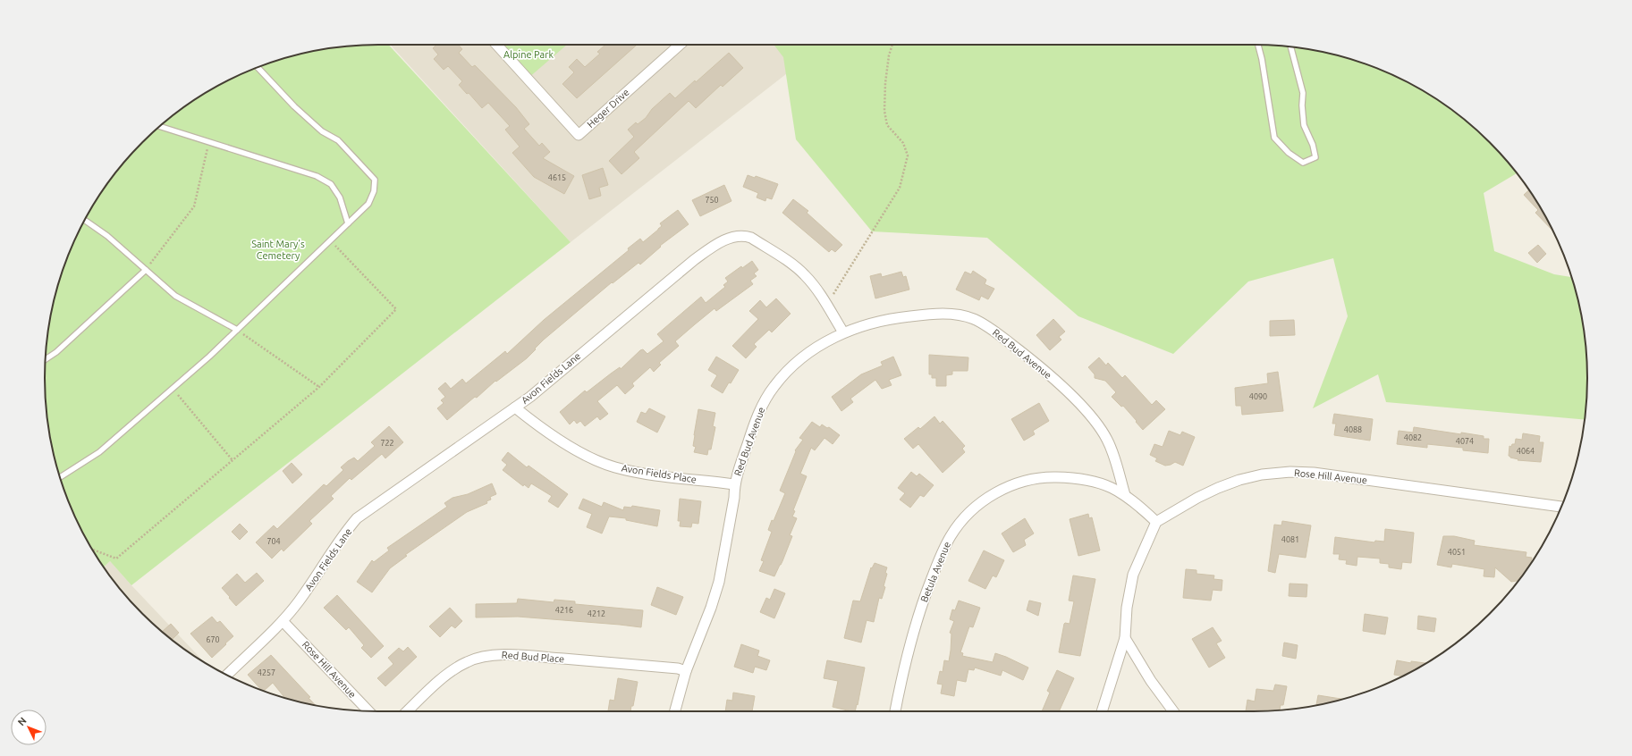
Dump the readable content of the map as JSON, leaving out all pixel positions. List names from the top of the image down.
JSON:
{
  "streets": {
    "street": [
      "Heger Drive",
      "Red Bud Avenue",
      "Avon Fields Lane",
      "Avon Fields Place",
      "Rose Hill Avenue",
      "Betula Avenue",
      "Red Bud Place"
    ]
  },
  "crossings": [
    ["Red Bud Avenue", "Avon Fields Lane"],
    ["Red Bud Avenue", "Avon Fields Place"],
    ["Red Bud Avenue", "Betula Avenue"],
    ["Red Bud Avenue", "Red Bud Place"],
    ["Avon Fields Lane", "Avon Fields Place"],
    ["Avon Fields Lane", "Rose Hill Avenue"],
    ["Rose Hill Avenue", "Betula Avenue"]
  ],
  "parks": ["Alpine Park", "Saint Mary’s Cemetery"],
  "house_numbers": [
    "4615",
    "750",
    "4090",
    "4088",
    "4082",
    "4074",
    "722",
    "4064",
    "4081",
    "704",
    "4051",
    "4216",
    "4212",
    "670",
    "4257"
  ],
  "north": "top left"
}
